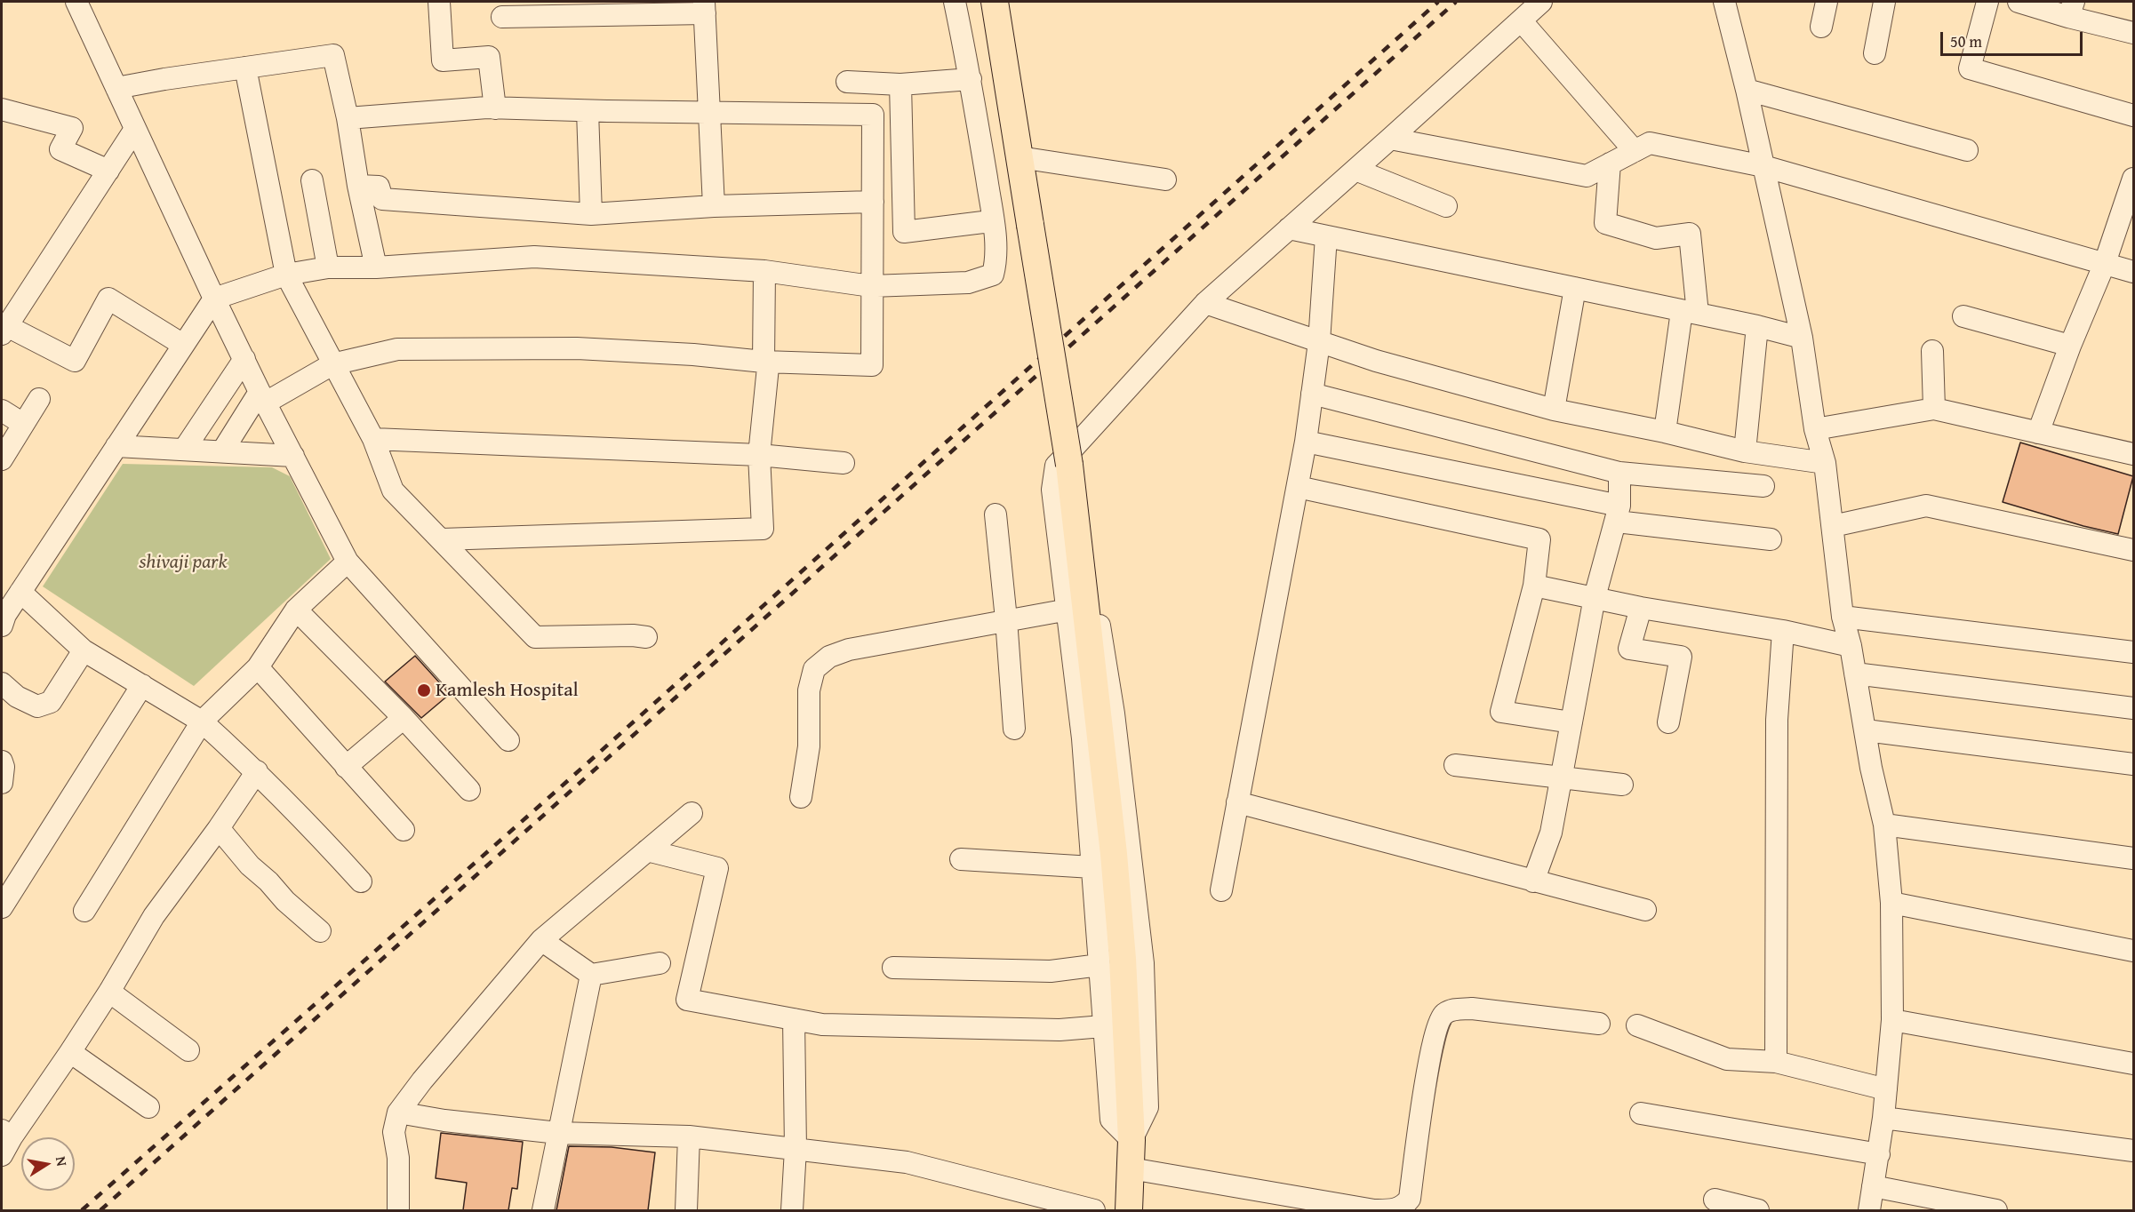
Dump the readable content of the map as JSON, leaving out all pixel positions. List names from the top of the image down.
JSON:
{
  "parks": ["shivaji park"],
  "places": ["Kamlesh Hospital"],
  "scale_bar": "50 m",
  "north": "right"
}
